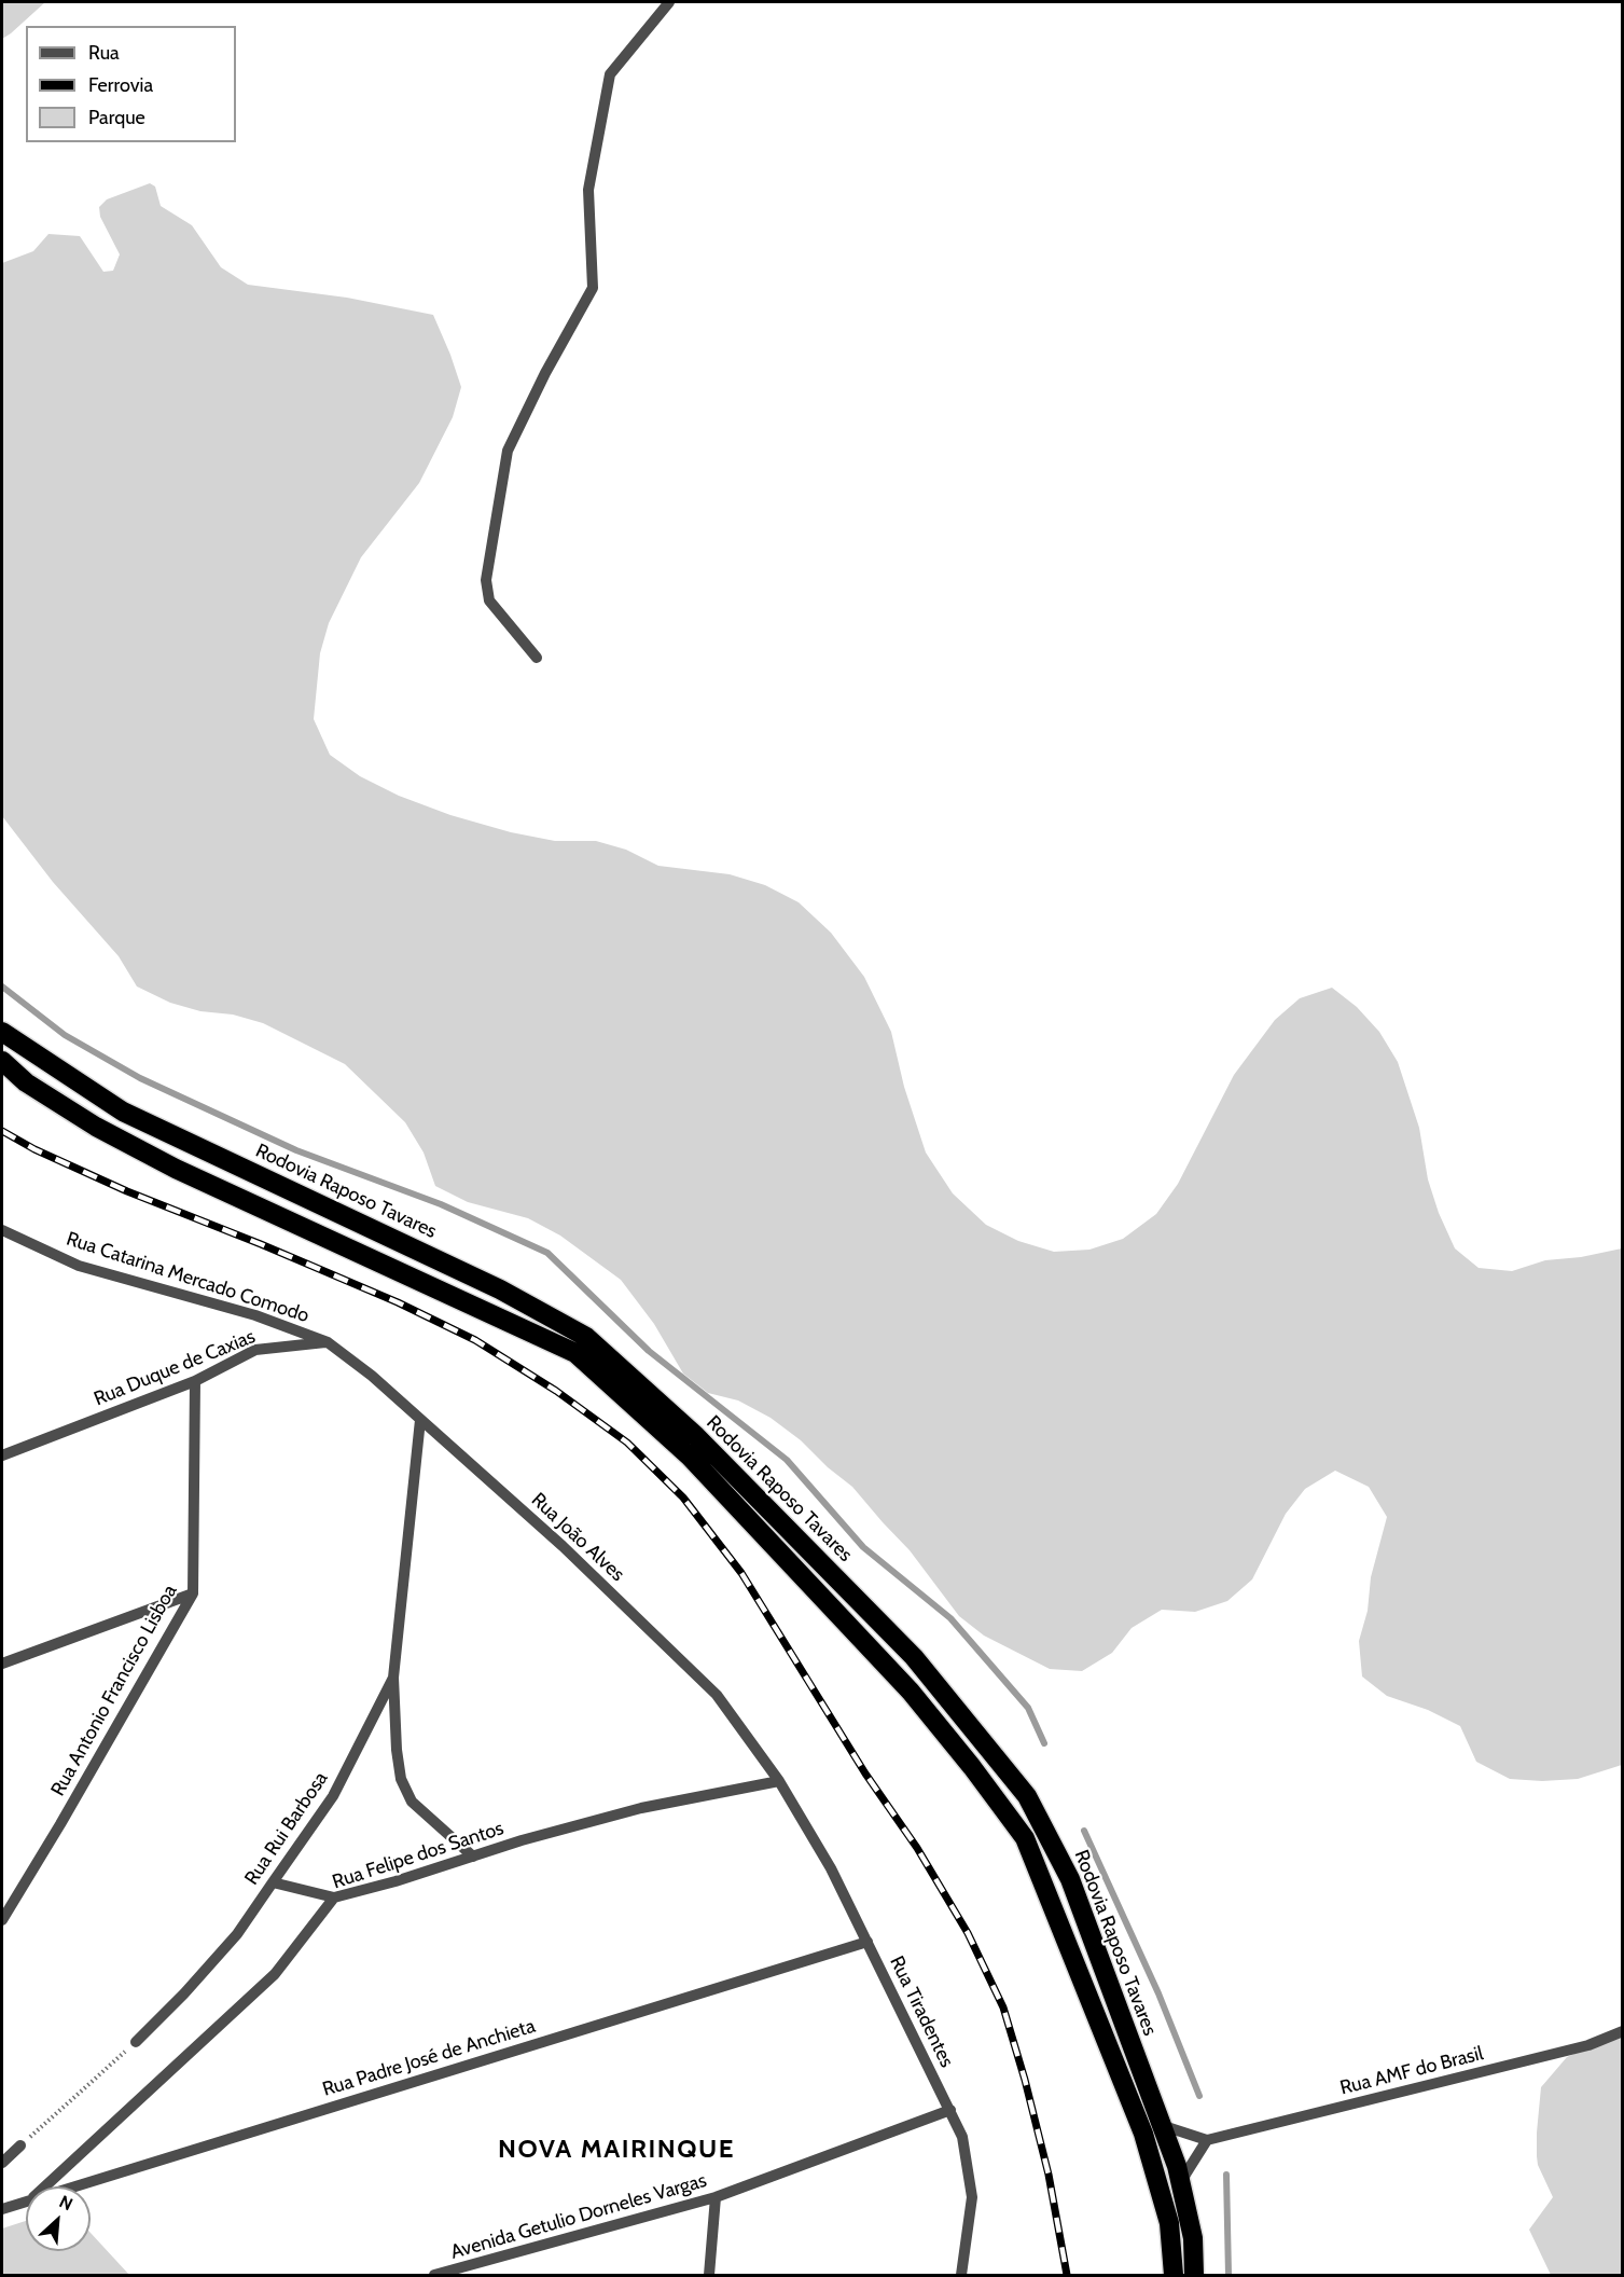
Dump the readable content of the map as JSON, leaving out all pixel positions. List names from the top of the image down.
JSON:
{
  "streets": {
    "highway": ["Rodovia Raposo Tavares"],
    "street": [
      "Rua Catarina Mercado Comodo",
      "Rua Duque de Caxias",
      "Rua João Alves",
      "Rua Antonio Francisco Lisboa",
      "Rua Rui Barbosa",
      "Rua Felipe dos Santos",
      "Rua Tiradentes",
      "Rua Padre José de Anchieta",
      "Rua AMF do Brasil",
      "Avenida Getulio Dorneles Vargas"
    ]
  },
  "crossings": [
    ["Rua Catarina Mercado Comodo", "Rua Duque de Caxias"],
    ["Rua Catarina Mercado Comodo", "Rua João Alves"],
    ["Rua Duque de Caxias", "Rua João Alves"],
    ["Rua Duque de Caxias", "Rua Antonio Francisco Lisboa"],
    ["Rua João Alves", "Rua Rui Barbosa"],
    ["Rua João Alves", "Rua Felipe dos Santos"],
    ["Rua João Alves", "Rua Tiradentes"],
    ["Rua Felipe dos Santos", "Rua Tiradentes"],
    ["Rua Tiradentes", "Rua Padre José de Anchieta"],
    ["Rua Tiradentes", "Avenida Getulio Dorneles Vargas"]
  ],
  "districts": ["NOVA MAIRINQUE"],
  "legend": ["Rua", "Ferrovia", "Parque"],
  "north": "top right"
}
